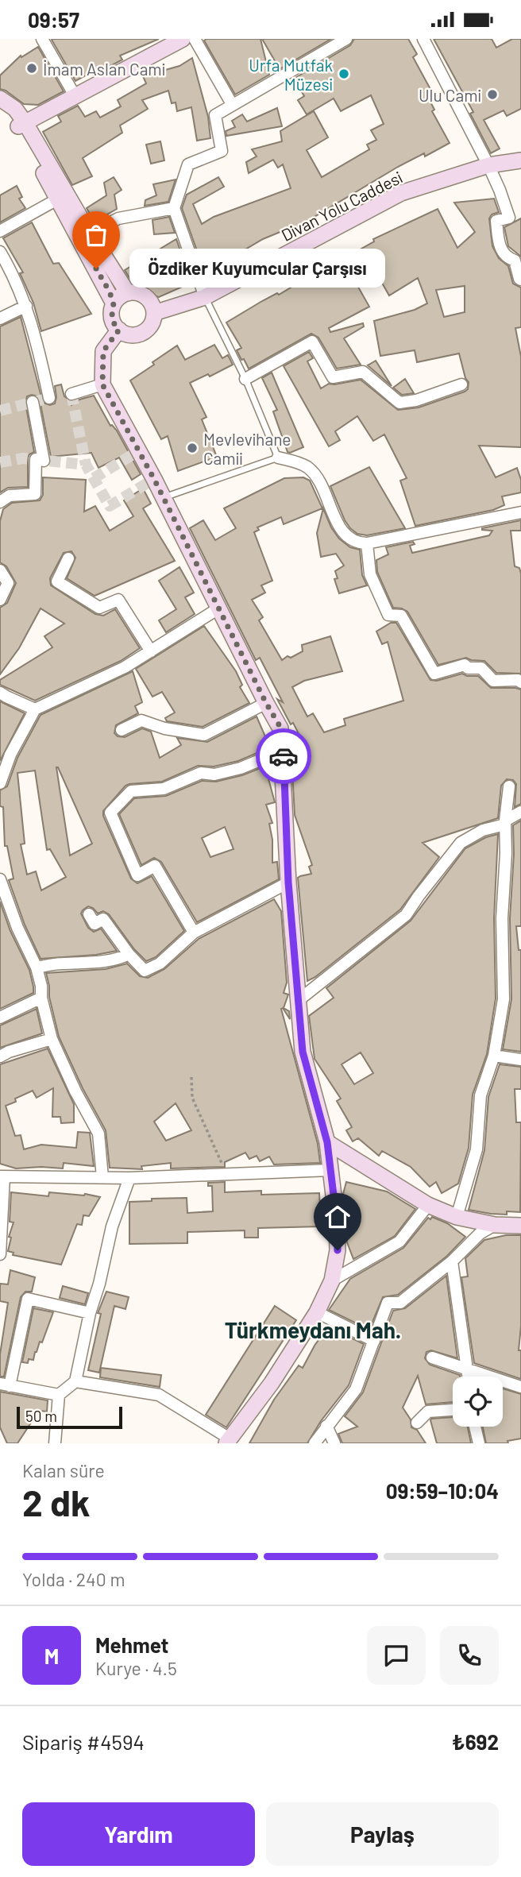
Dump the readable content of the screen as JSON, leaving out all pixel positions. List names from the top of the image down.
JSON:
{
  "streets": {
    "main road": ["Divan Yolu Caddesi"]
  },
  "districts": ["Türkmeydanı Mah."],
  "places": [
    "İmam Aslan Cami",
    "Urfa Mutfak Müzesi",
    "Ulu Cami",
    "Özdiker Kuyumcular Çarşısı",
    "Mevlevihane Camii"
  ],
  "scale_bar": "50 m",
  "page": {
    "status": "09:57",
    "bubble": "Özdiker Kuyumcular Çarşısı",
    "scale": "50 m",
    "heading": ["2 dk", "Kalan süre", "09:59–10:04"],
    "panel": [
      "Mehmet",
      "Kurye · 4.5",
      "Sipariş #4594",
      "₺692"
    ],
    "bar": "Yolda · 240 m",
    "round": "M",
    "buttons": ["Yardım", "Paylaş"]
  }
}
